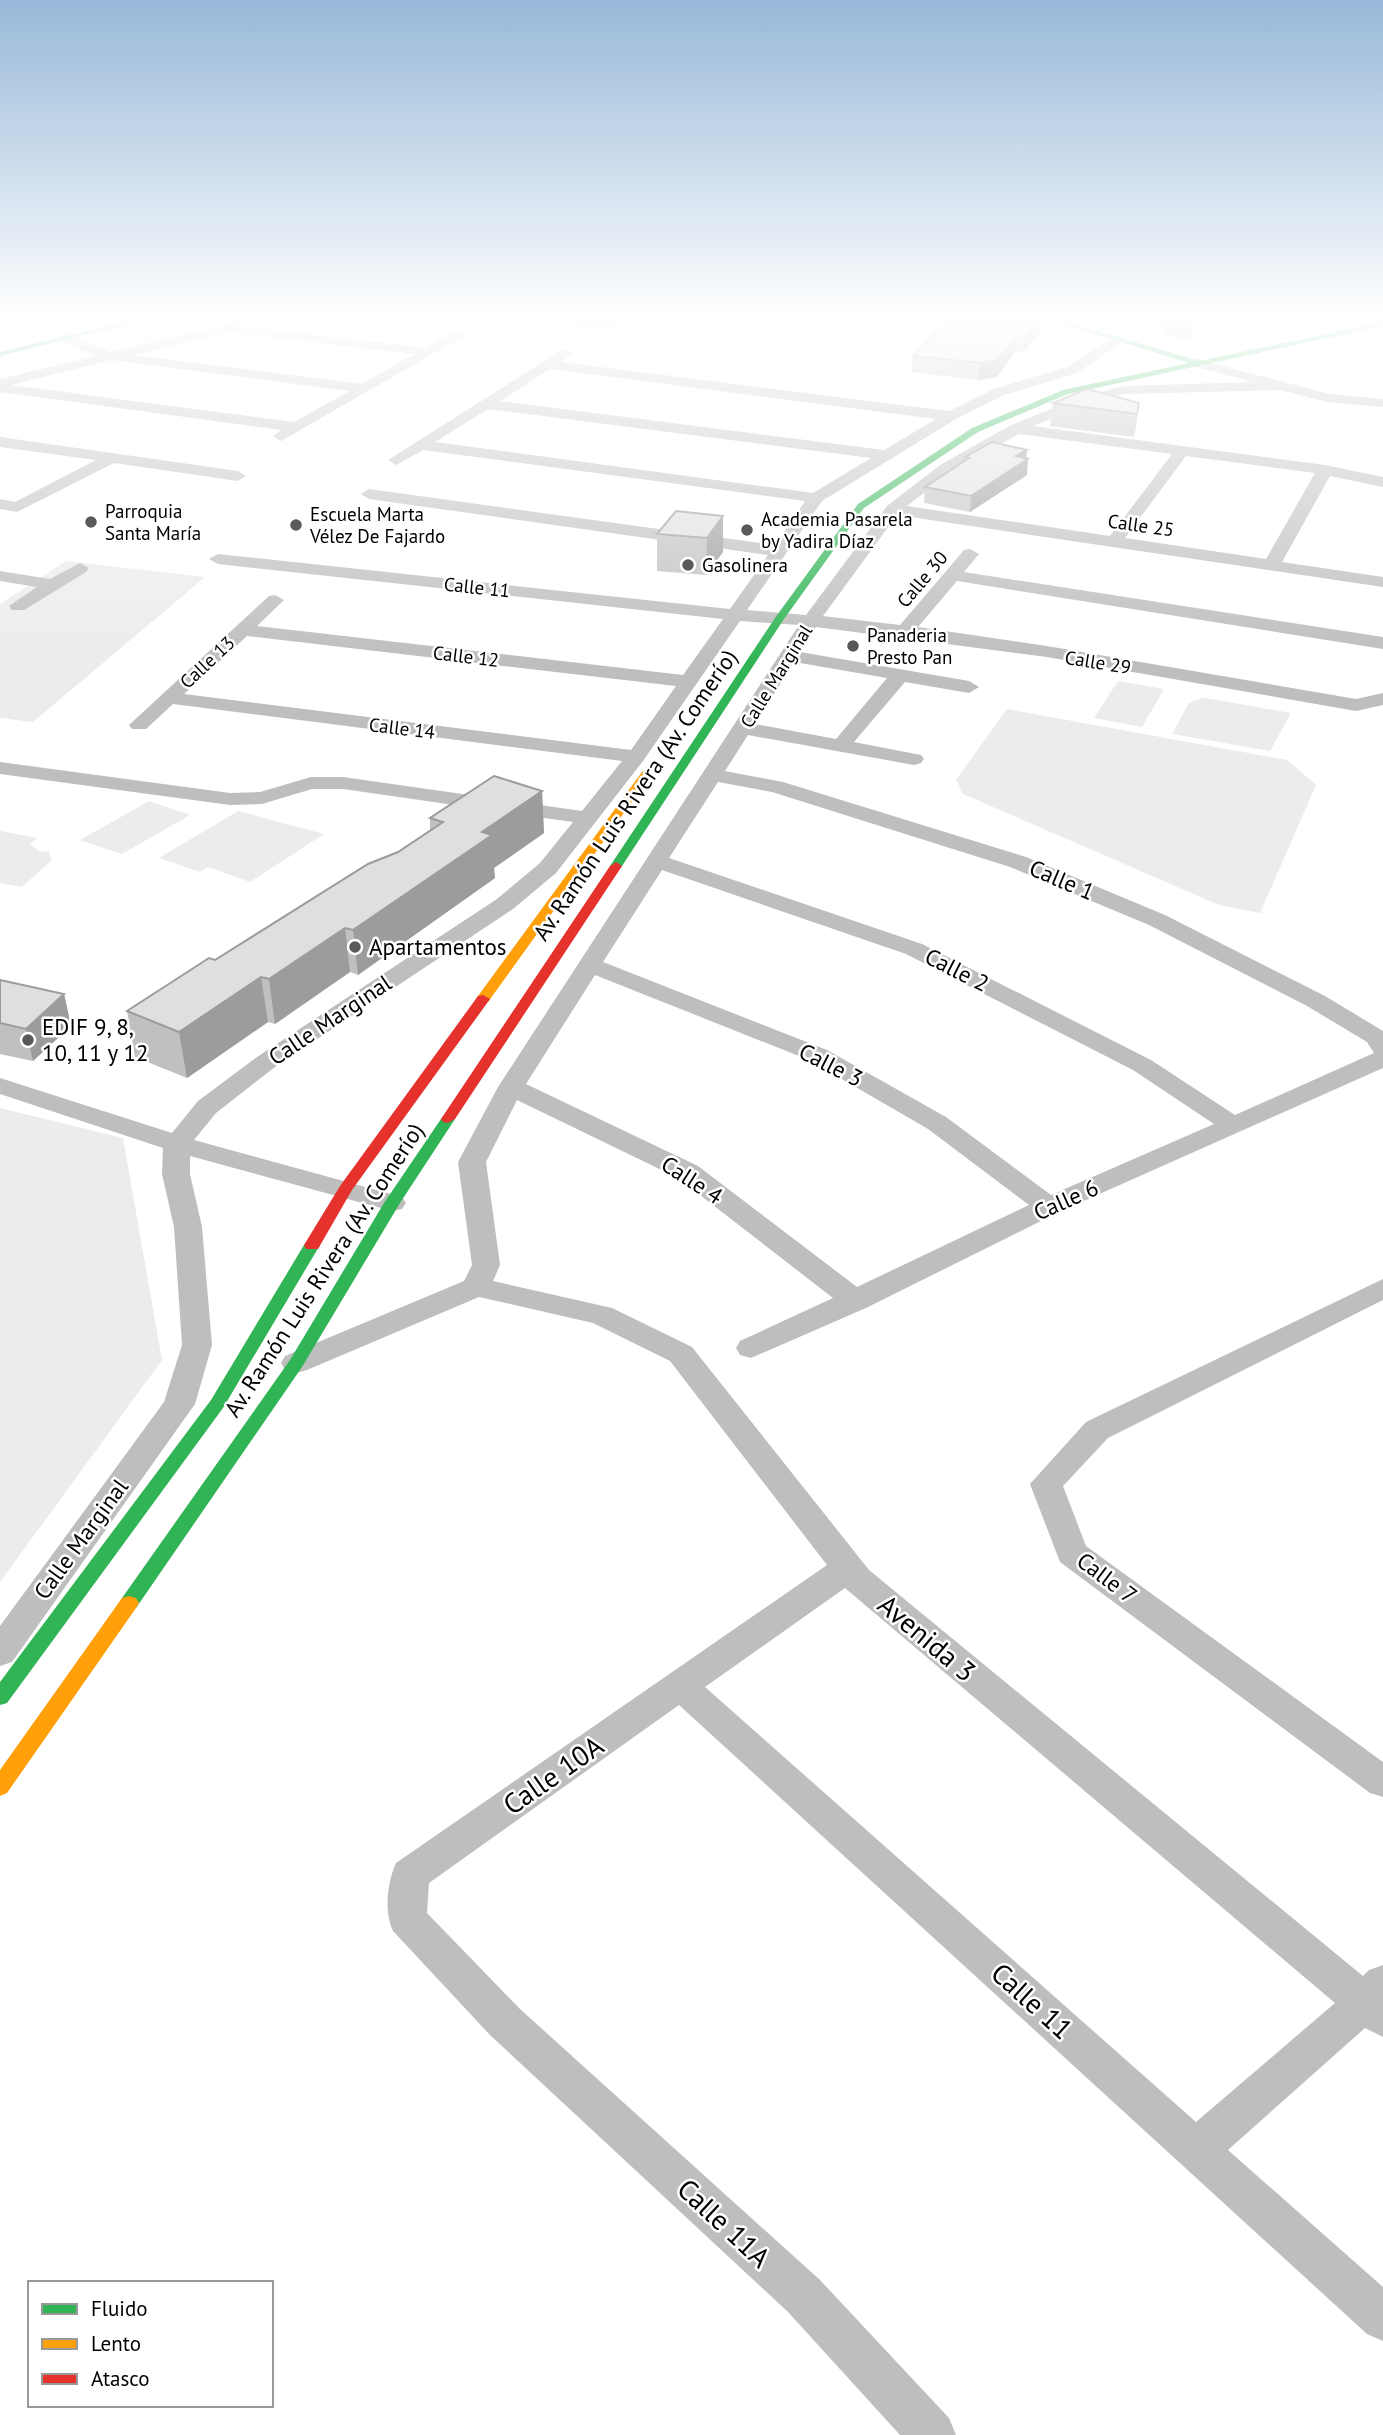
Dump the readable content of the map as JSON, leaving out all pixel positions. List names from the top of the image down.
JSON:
{
  "streets": {
    "main road": ["Av. Ramón Luis Rivera (Av. Comerío)"],
    "street": [
      "Calle 25",
      "Calle 30",
      "Calle 11",
      "Calle 12",
      "Calle 13",
      "Calle 29",
      "Calle Marginal",
      "Calle 14",
      "Calle 1",
      "Calle 2",
      "Calle 3",
      "Calle 4",
      "Calle 6",
      "Calle 7",
      "Avenida 3",
      "Calle 10A",
      "Calle 11A"
    ]
  },
  "crossings": [
    ["Calle 25", "Calle Marginal"],
    ["Calle 30", "Calle 29"],
    ["Calle 11", "Calle 29"],
    ["Calle 11", "Calle Marginal"],
    ["Calle 11", "Av. Ramón Luis Rivera (Av. Comerío)"],
    ["Calle 11", "Calle 10A"],
    ["Calle 12", "Calle 13"],
    ["Calle 12", "Calle Marginal"],
    ["Calle 13", "Calle 14"],
    ["Calle 29", "Calle Marginal"],
    ["Calle 29", "Av. Ramón Luis Rivera (Av. Comerío)"],
    ["Calle Marginal", "Calle 14"],
    ["Calle Marginal", "Av. Ramón Luis Rivera (Av. Comerío)"],
    ["Calle Marginal", "Calle 1"],
    ["Calle Marginal", "Calle 2"],
    ["Calle Marginal", "Calle 3"],
    ["Calle Marginal", "Calle 4"],
    ["Calle Marginal", "Avenida 3"],
    ["Calle 14", "Av. Ramón Luis Rivera (Av. Comerío)"],
    ["Calle 2", "Calle 6"],
    ["Calle 3", "Calle 6"],
    ["Calle 4", "Calle 6"],
    ["Avenida 3", "Calle 10A"],
    ["Calle 10A", "Calle 11A"]
  ],
  "places": [
    "Parroquia Santa María",
    "Escuela Marta Vélez De Fajardo",
    "Academia Pasarela by Yadira Díaz",
    "Gasolinera",
    "Panaderia Presto Pan",
    "Apartamentos",
    "EDIF 9, 8, 10, 11 y 12"
  ],
  "legend": ["Fluido", "Lento", "Atasco"]
}
